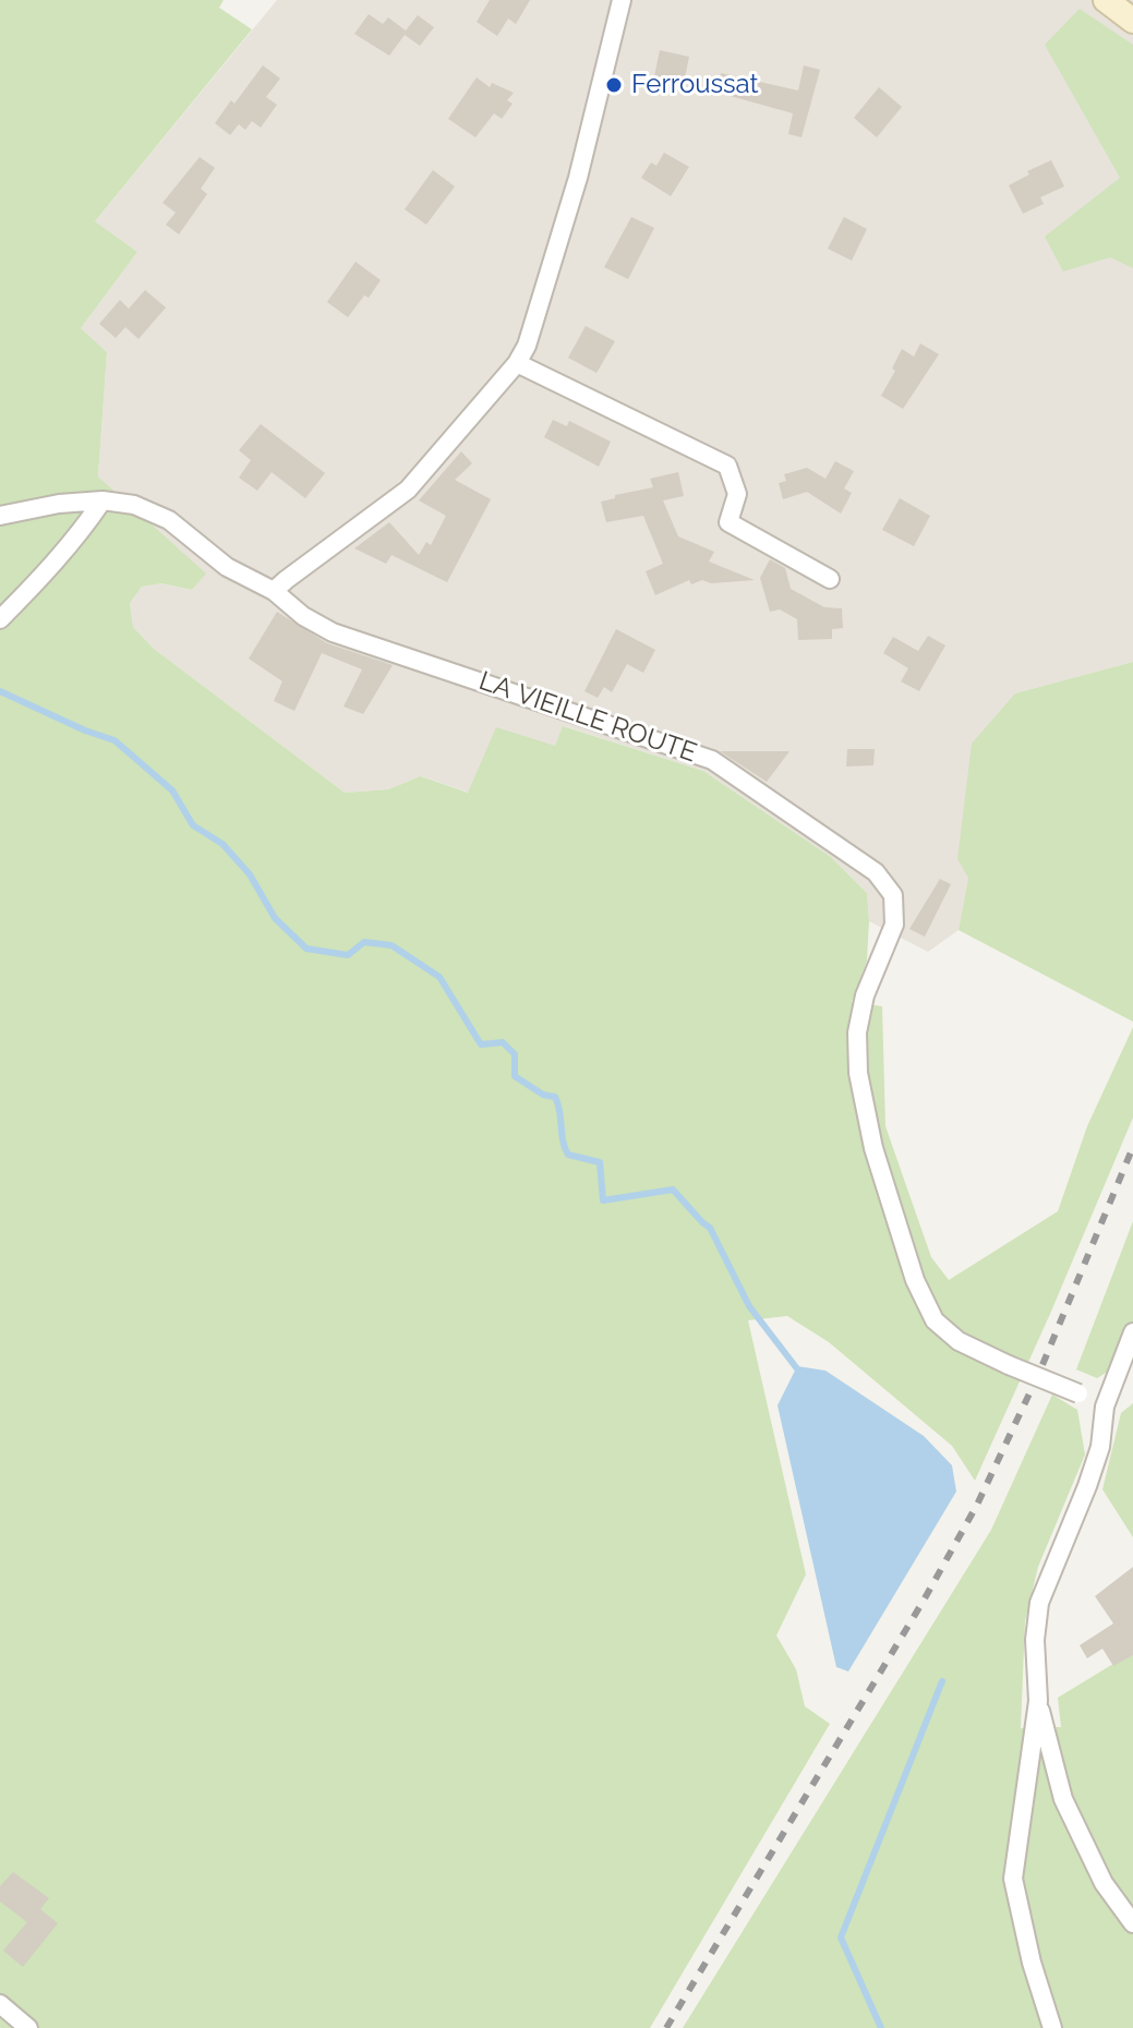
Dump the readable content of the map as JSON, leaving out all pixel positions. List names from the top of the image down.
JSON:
{
  "streets": {
    "street": ["LA VIEILLE ROUTE"]
  },
  "places": ["Ferroussat"]
}
